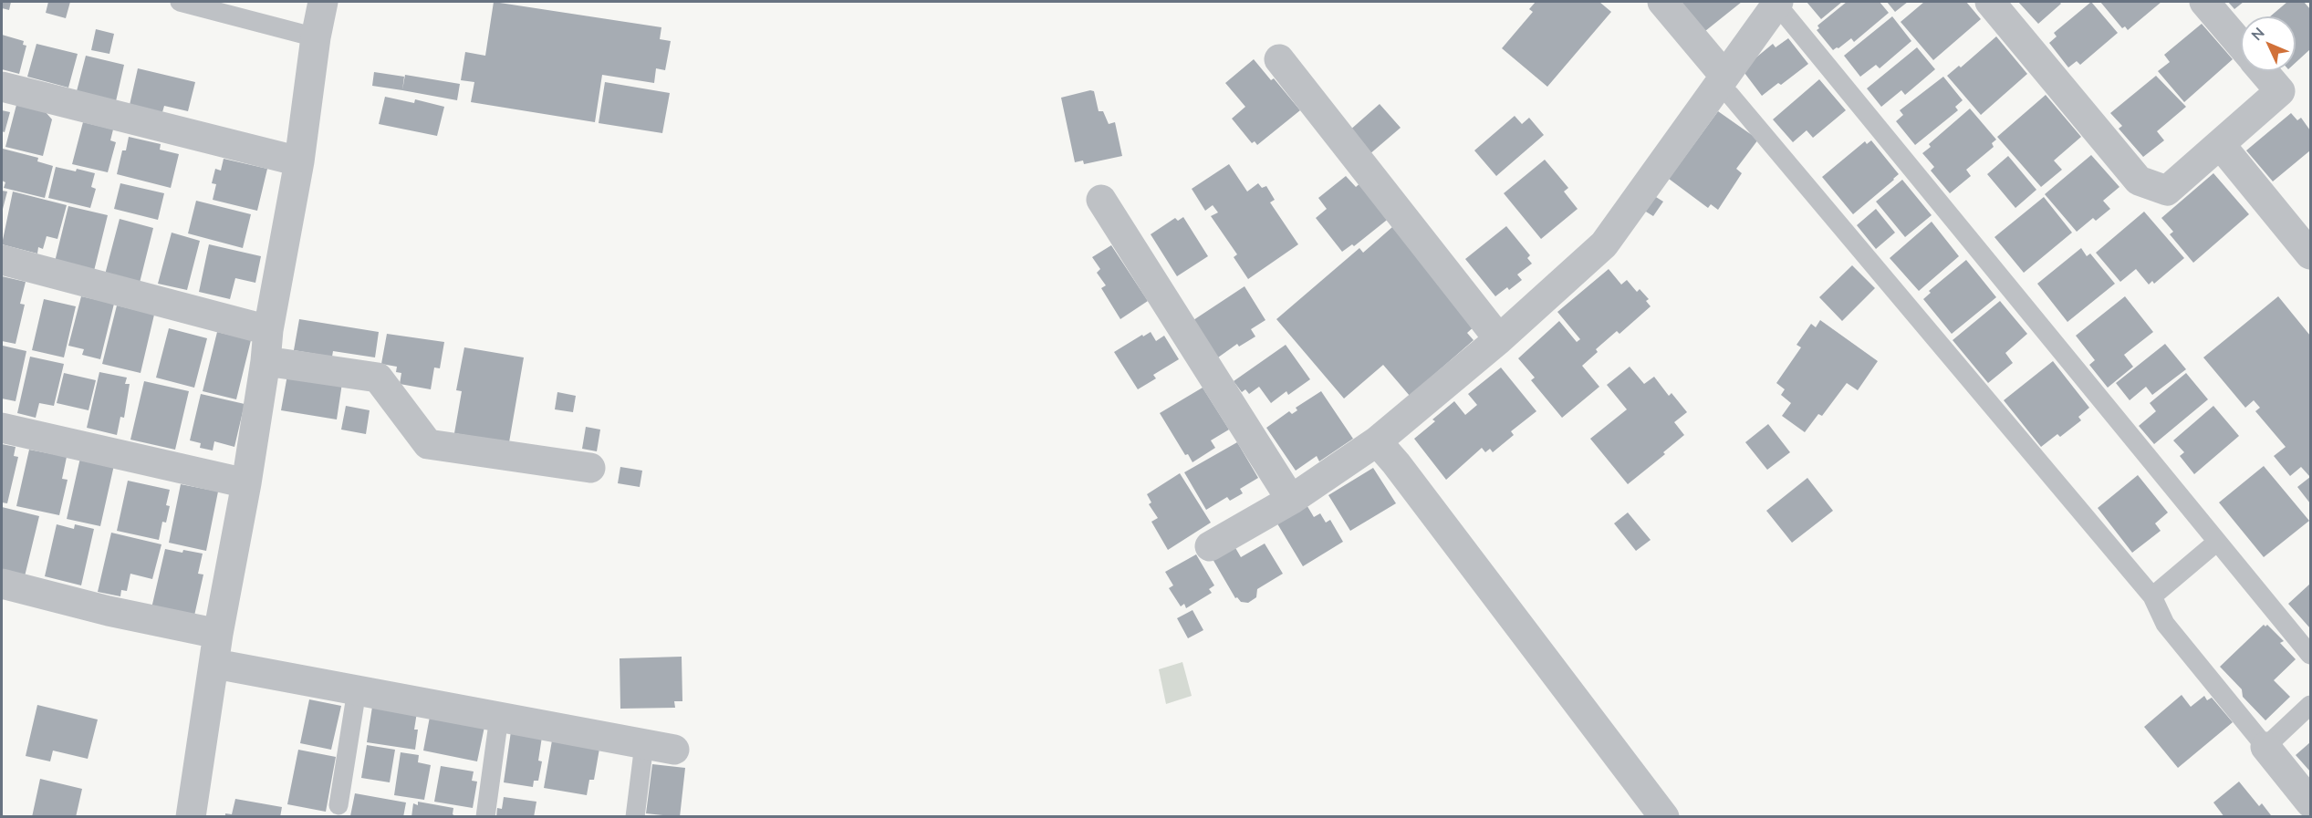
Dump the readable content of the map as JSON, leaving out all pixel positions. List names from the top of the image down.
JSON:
{
  "north": "top left"
}
